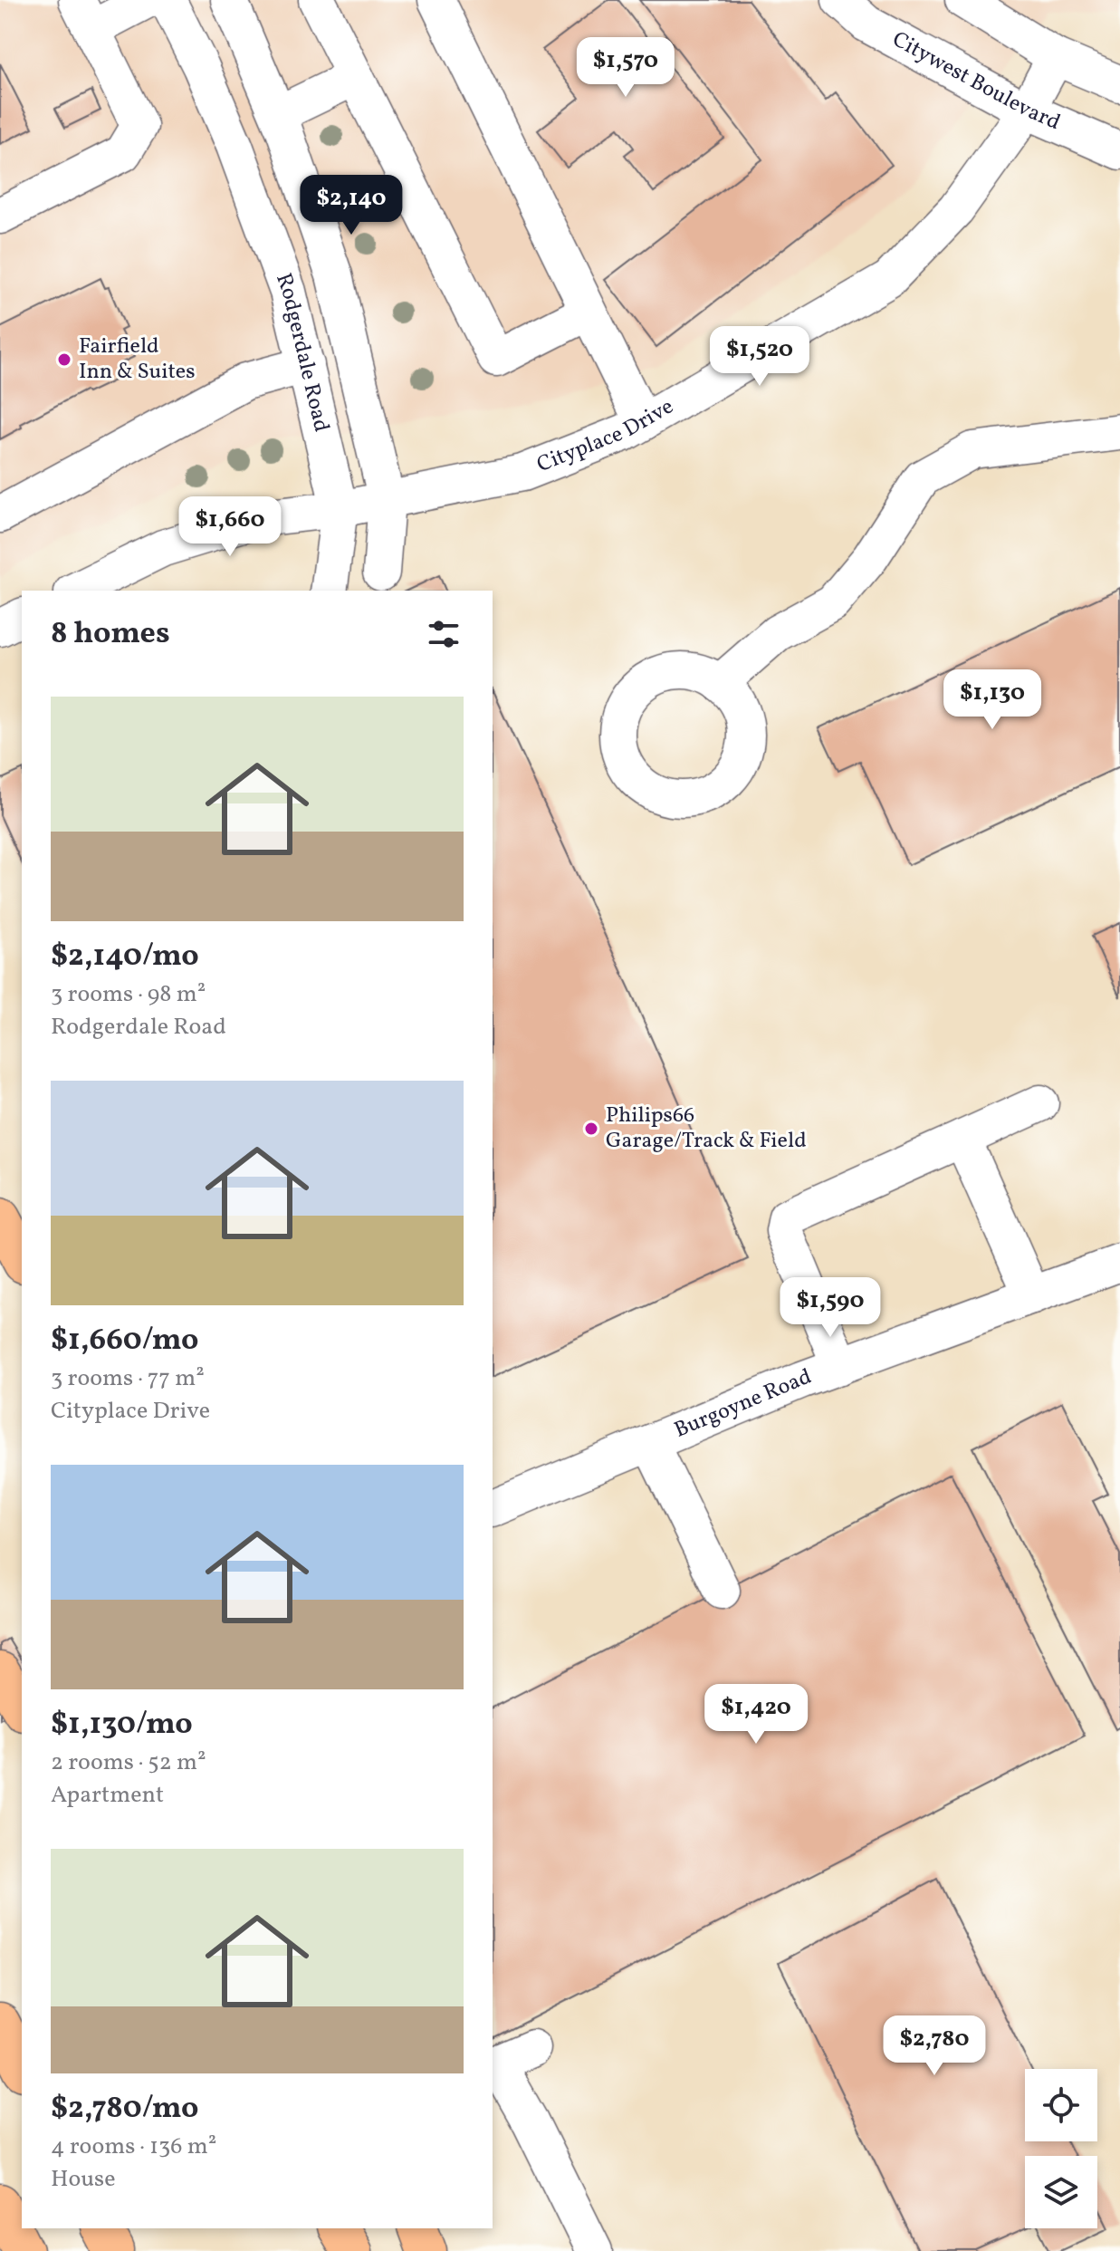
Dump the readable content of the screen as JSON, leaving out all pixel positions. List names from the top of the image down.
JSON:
{
  "streets": {
    "street": [
      "Citywest Boulevard",
      "Rodgerdale Road",
      "Cityplace Drive",
      "Burgoyne Road"
    ]
  },
  "crossings": [
    ["Citywest Boulevard", "Cityplace Drive"],
    ["Rodgerdale Road", "Cityplace Drive"]
  ],
  "places": ["Fairfield Inn & Suites", "Philips66 Garage/Track & Field"],
  "page": {
    "price": [
      "$1,570",
      "$2,140",
      "$1,520",
      "$1,660",
      "$1,130",
      "$1,590",
      "$1,420",
      "$2,780"
    ],
    "heading": "8 homes",
    "list": [
      {
        "name": "$2,140/mo",
        "note": "3 rooms · 98 m² · Rodgerdale Road"
      },
      {
        "name": "$1,660/mo",
        "note": "3 rooms · 77 m² · Cityplace Drive"
      },
      {
        "name": "$1,130/mo",
        "note": "2 rooms · 52 m² · Apartment"
      },
      {
        "name": "$2,780/mo",
        "note": "4 rooms · 136 m² · House"
      }
    ]
  }
}
